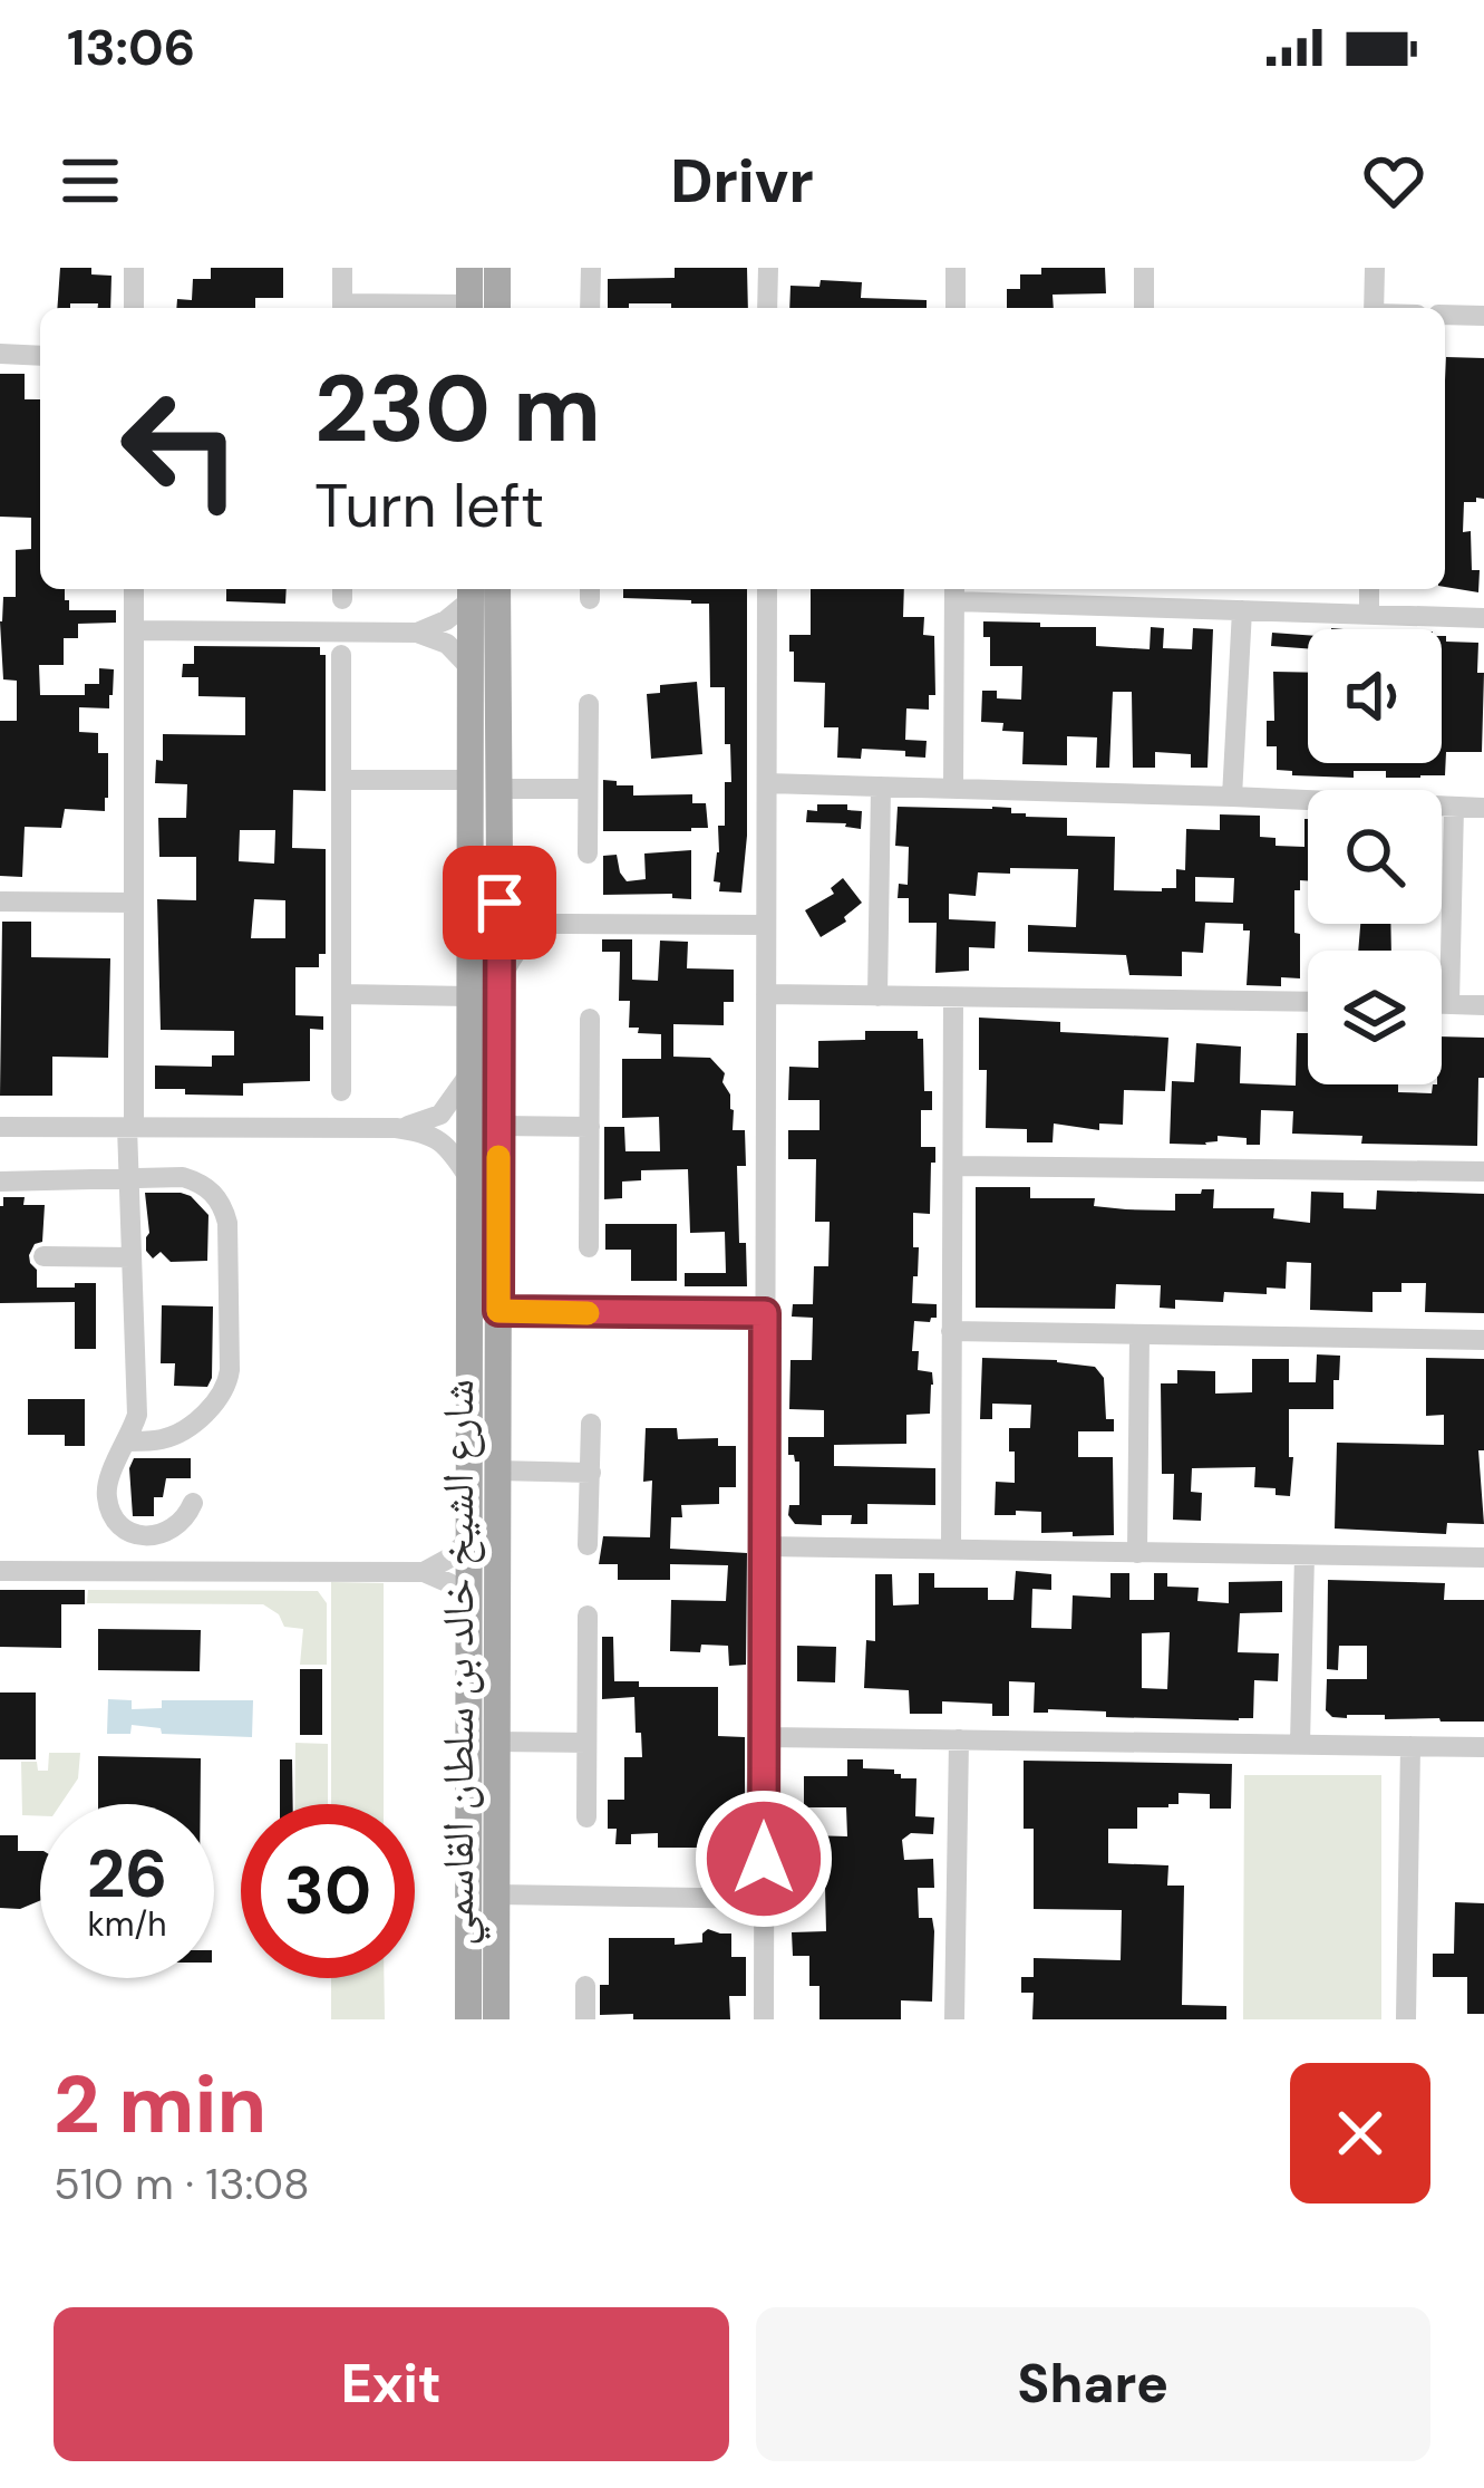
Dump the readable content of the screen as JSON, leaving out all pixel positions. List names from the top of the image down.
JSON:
{
  "streets": {
    "main road": ["شارع الشيخ خالد بن سلطان القاسمي"]
  },
  "page": {
    "status": "13:06",
    "header": "Drivr",
    "turn": ["230 m", "Turn left"],
    "speed": "26 km/h",
    "limit": "30",
    "heading": ["2 min", "510 m · 13:08"],
    "buttons": ["Exit", "Share"]
  }
}
